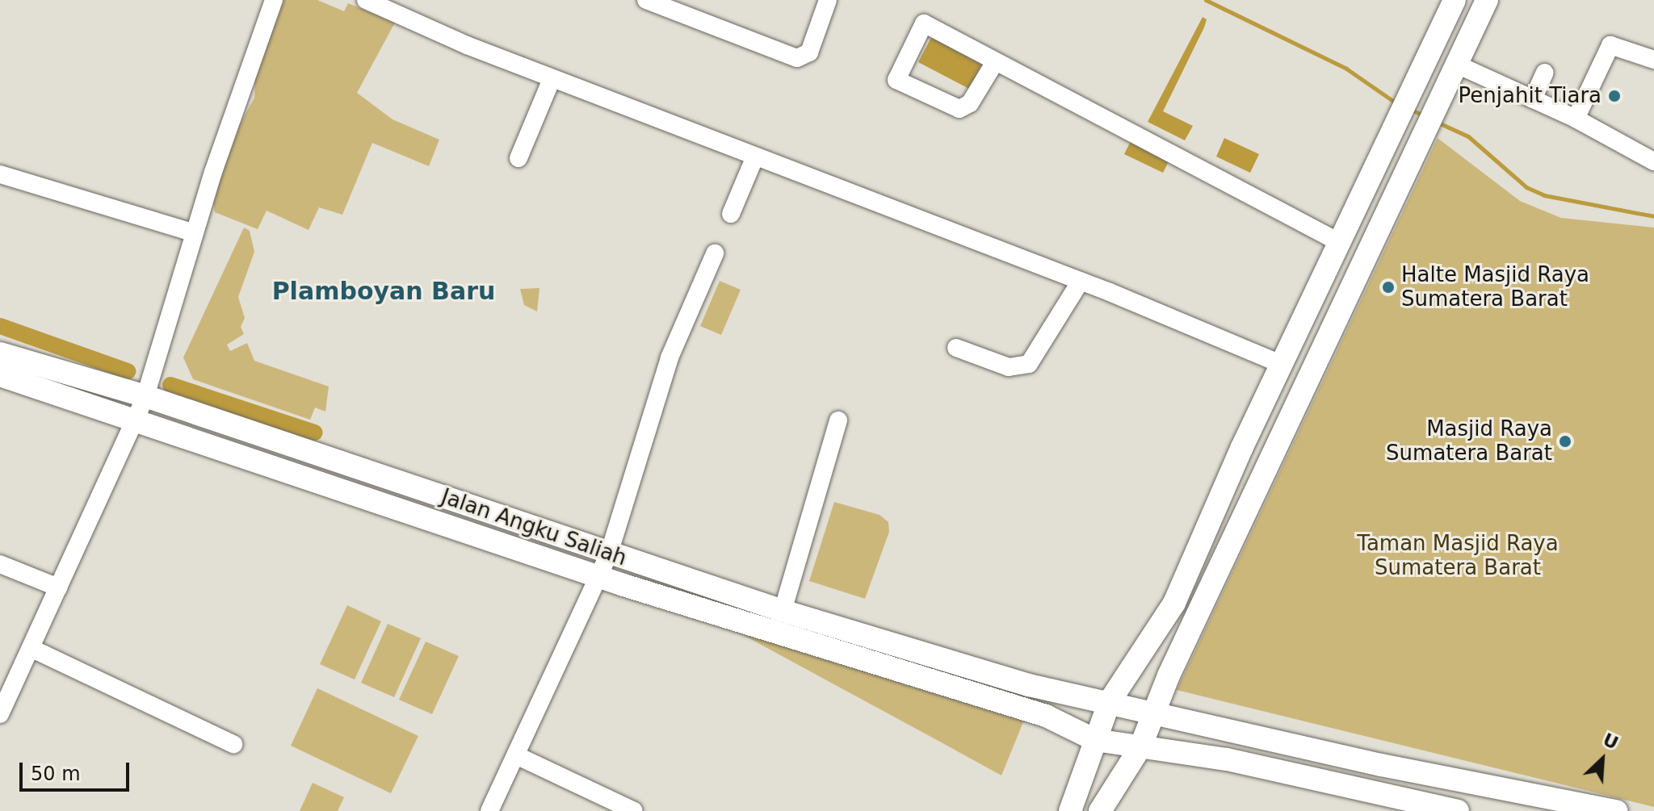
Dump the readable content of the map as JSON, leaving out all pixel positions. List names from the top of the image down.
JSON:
{
  "streets": {
    "main road": ["Jalan Angku Saliah"]
  },
  "districts": ["Plamboyan Baru"],
  "parks": ["Taman Masjid Raya Sumatera Barat"],
  "places": ["Penjahit Tiara", "Halte Masjid Raya Sumatera Barat", "Masjid Raya Sumatera Barat"],
  "scale_bar": "50 m",
  "north": "top right"
}
